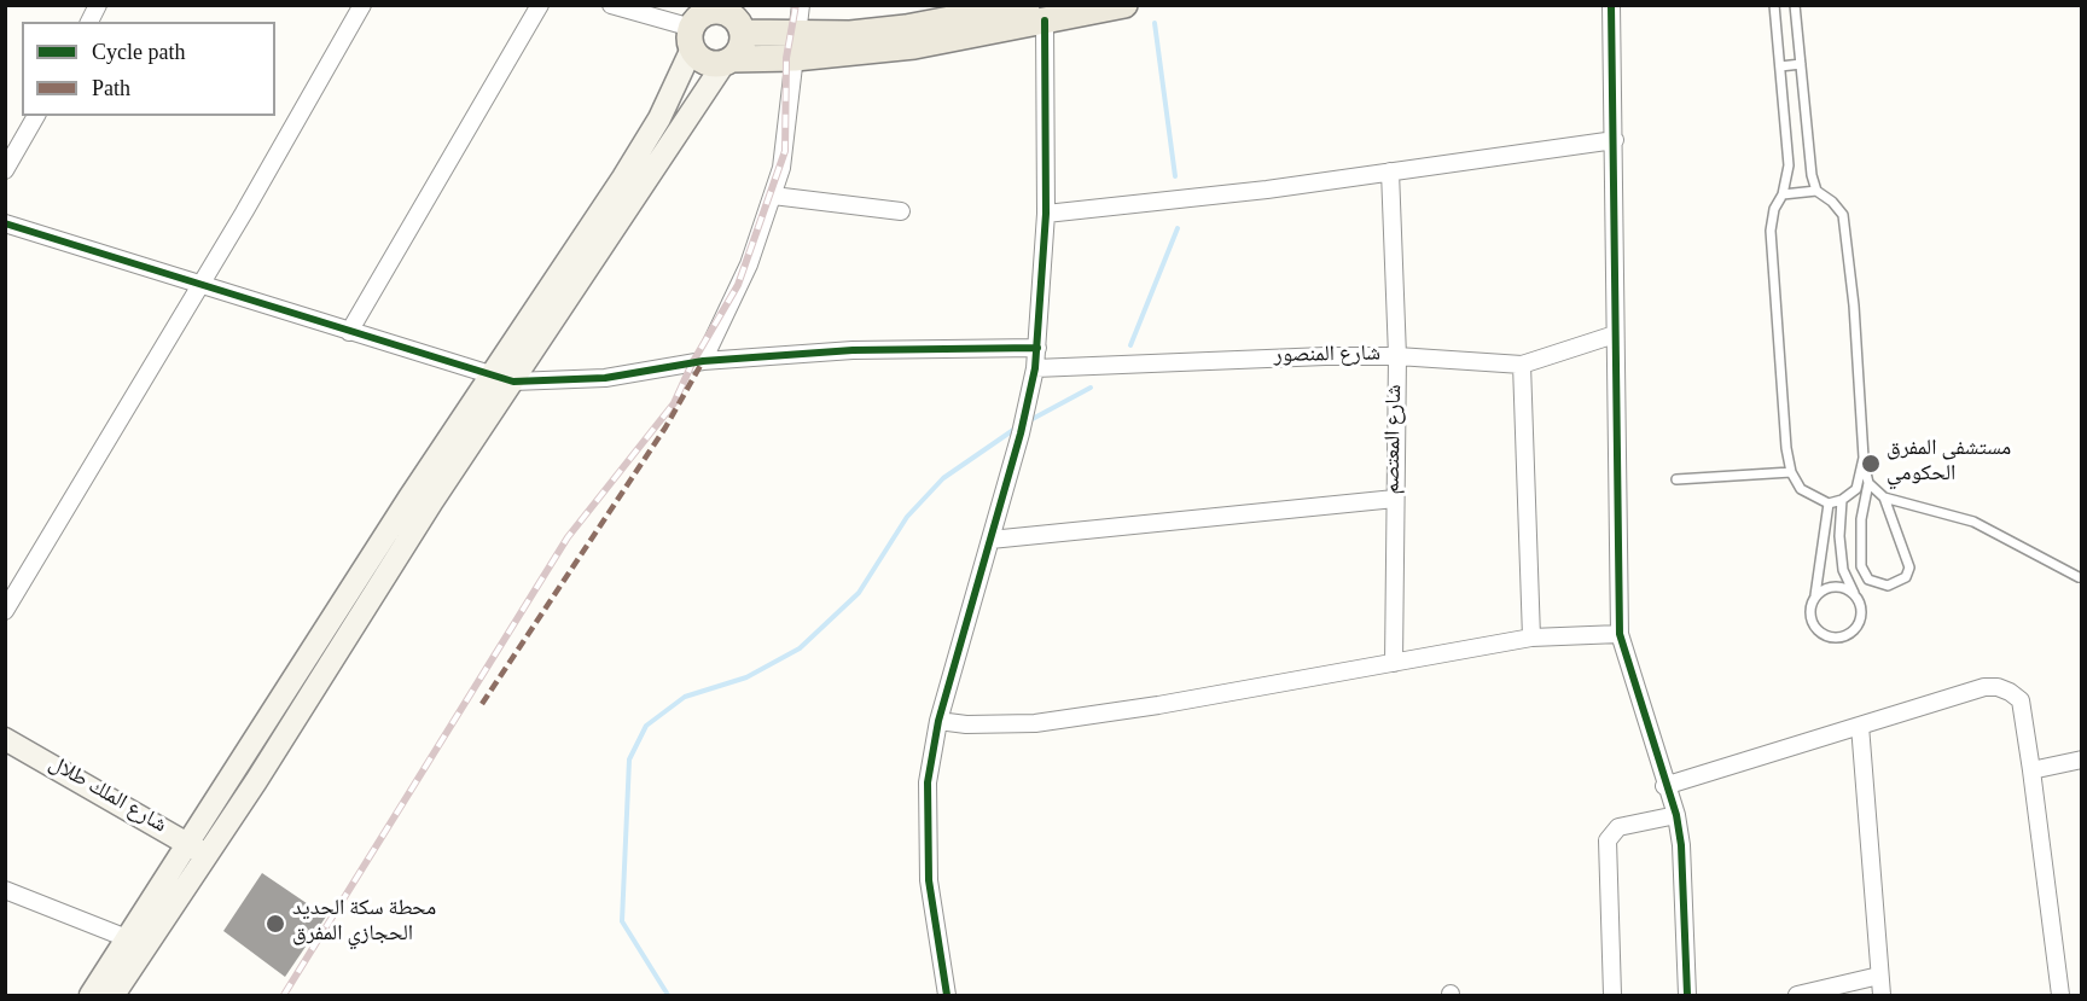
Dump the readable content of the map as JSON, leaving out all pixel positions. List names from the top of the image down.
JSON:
{
  "streets": {
    "main road": ["شارع الملك طلال"],
    "street": ["شارع المنصور", "شارع المعتصم"]
  },
  "crossings": [
    ["شارع المنصور", "شارع المعتصم"]
  ],
  "places": ["مستشفى المفرق الحكومي", "محطة سكة الحديد الحجازي المفرق"],
  "legend": ["Cycle path", "Path"]
}
